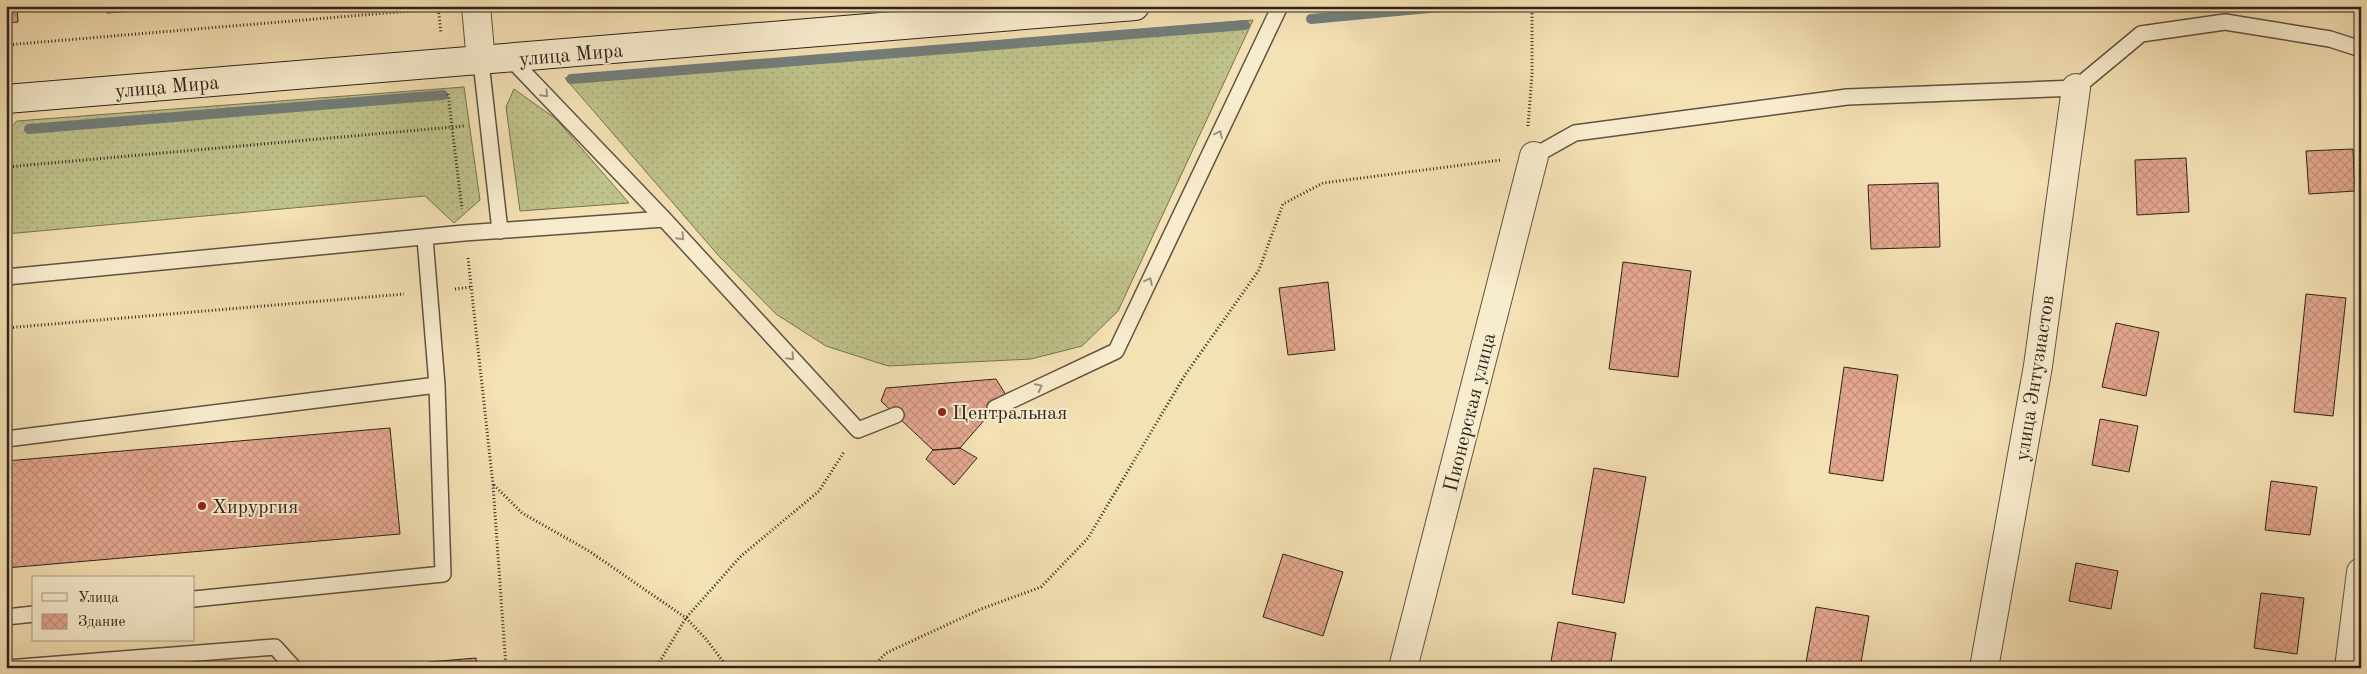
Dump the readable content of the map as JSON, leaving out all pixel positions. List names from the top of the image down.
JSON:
{
  "streets": {
    "street": ["улица Мира", "улица Энтузиастов", "Пионерская улица"]
  },
  "places": ["Центральная", "Хирургия"],
  "legend": ["Улица", "Здание"]
}
